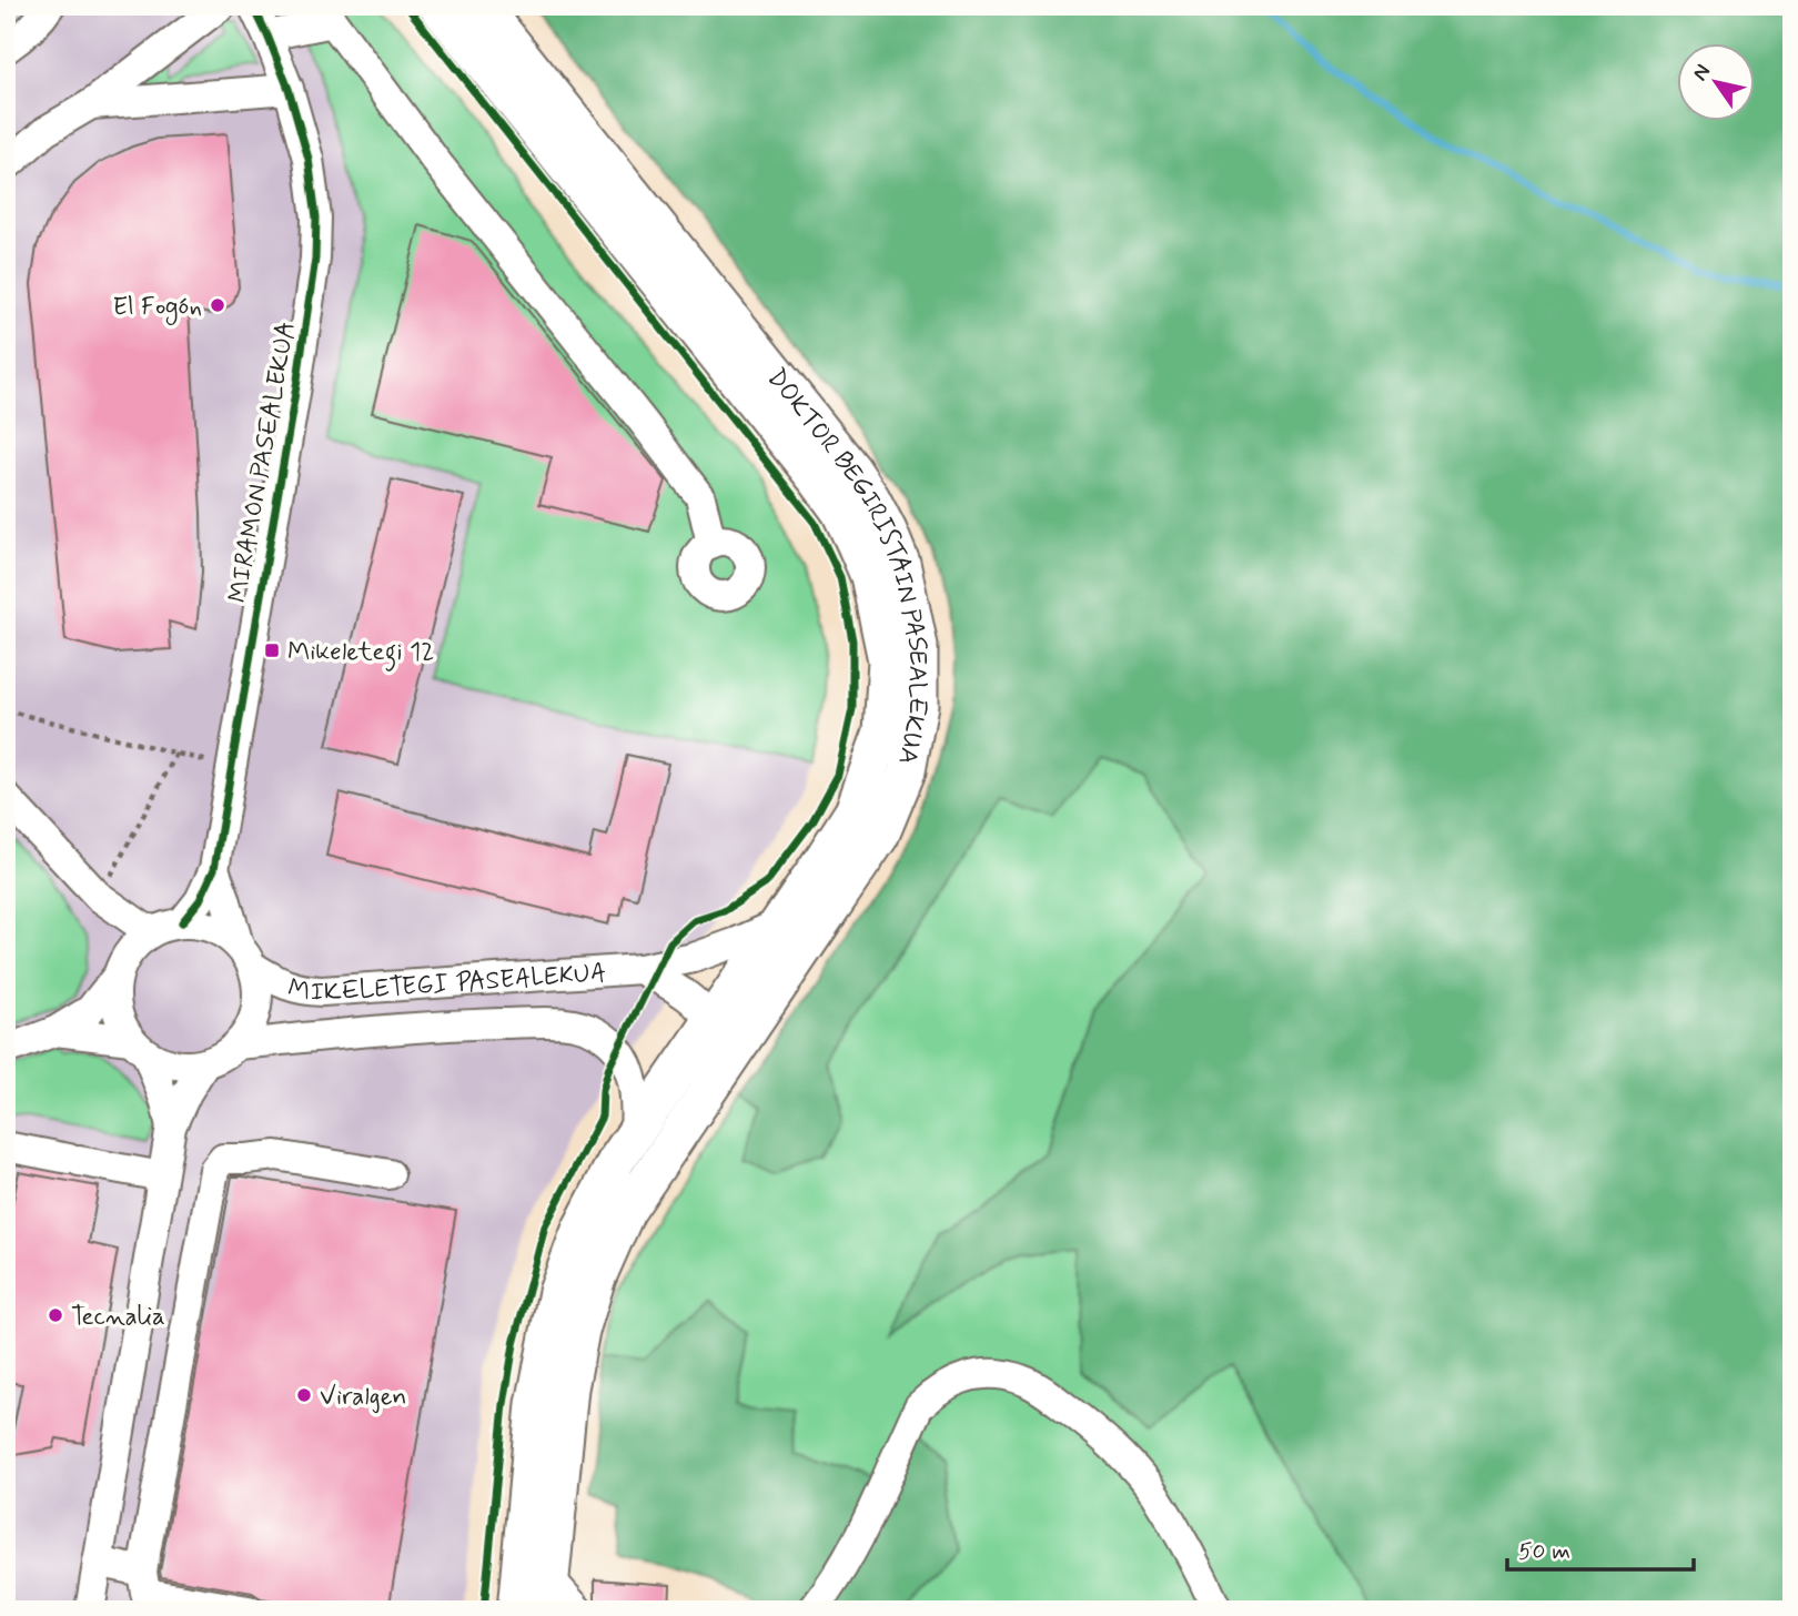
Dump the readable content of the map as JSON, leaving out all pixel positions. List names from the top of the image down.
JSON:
{
  "streets": {
    "main road": ["DOKTOR BEGIRISTAIN PASEALEKUA"],
    "street": ["MIRAMON PASEALEKUA", "MIKELETEGI PASEALEKUA"]
  },
  "crossings": [
    ["MIRAMON PASEALEKUA", "MIKELETEGI PASEALEKUA"],
    ["DOKTOR BEGIRISTAIN PASEALEKUA", "MIKELETEGI PASEALEKUA"]
  ],
  "places": {
    "other": ["El Fogón", "Tecnalia", "Viralgen"],
    "transit": ["Mikeletegi 12"]
  },
  "scale_bar": "50 m",
  "north": "top left"
}
